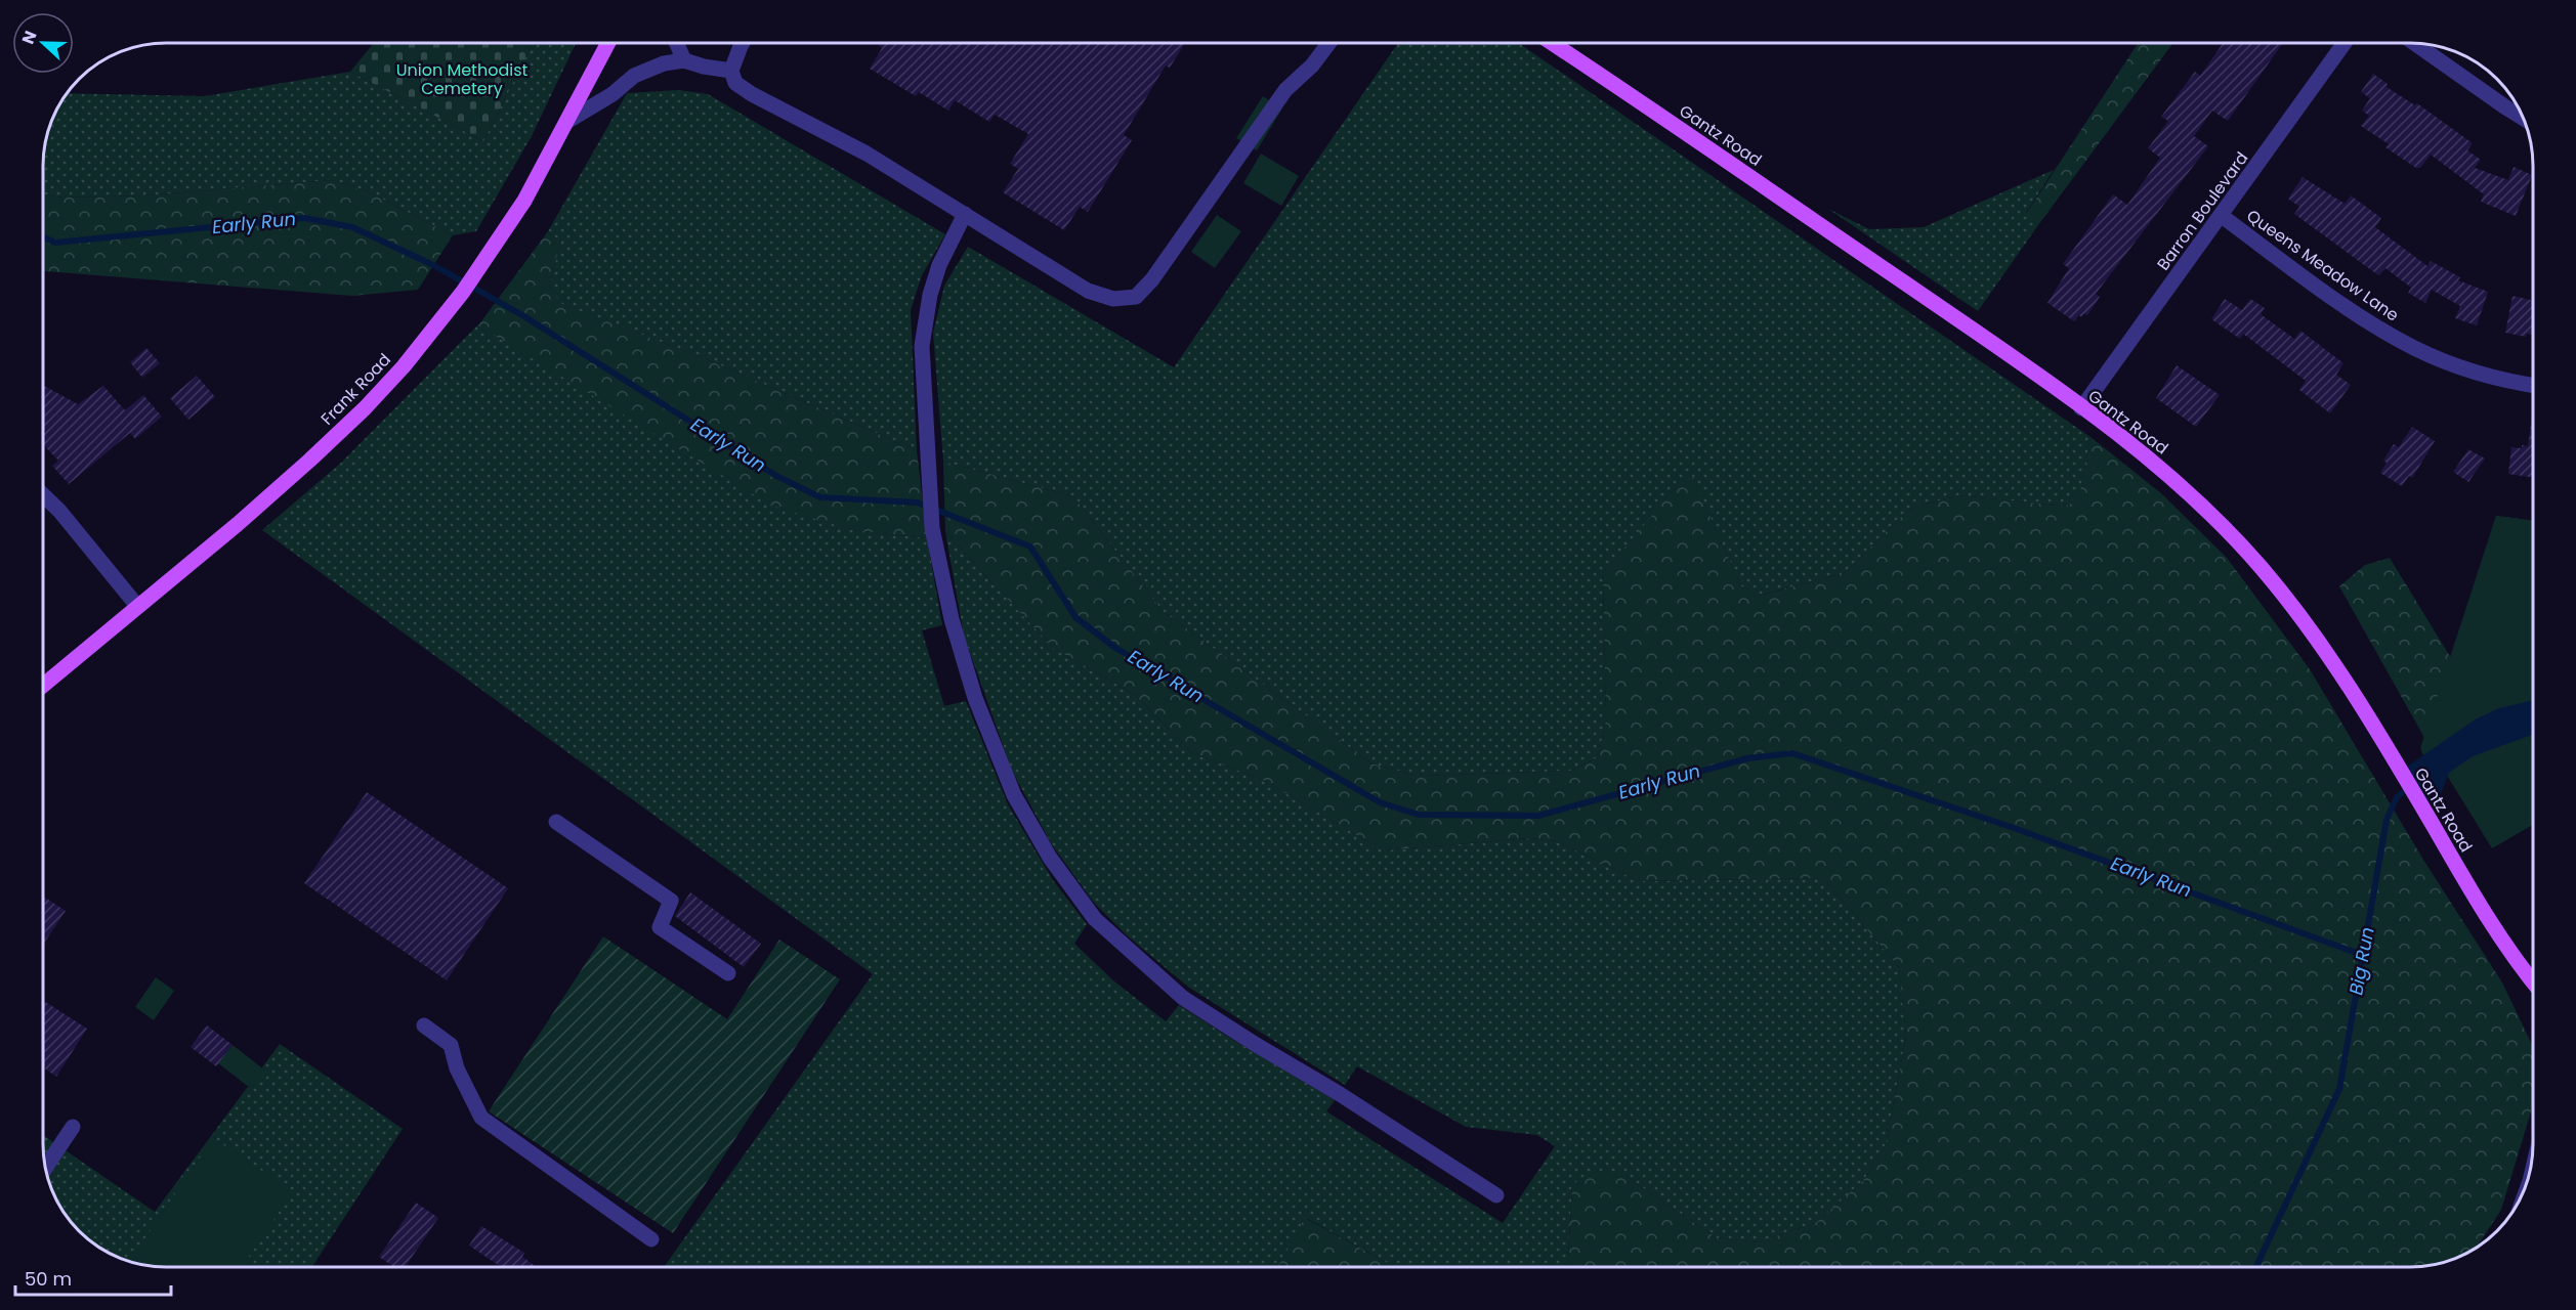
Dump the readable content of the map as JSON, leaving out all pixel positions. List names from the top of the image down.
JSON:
{
  "streets": {
    "main road": ["Gantz Road", "Frank Road"],
    "street": ["Barron Boulevard", "Queens Meadow Lane"]
  },
  "crossings": [
    ["Gantz Road", "Barron Boulevard"],
    ["Barron Boulevard", "Queens Meadow Lane"]
  ],
  "water": ["Early Run", "Big Run"],
  "parks": ["Union Methodist Cemetery"],
  "scale_bar": "50 m",
  "north": "left"
}
